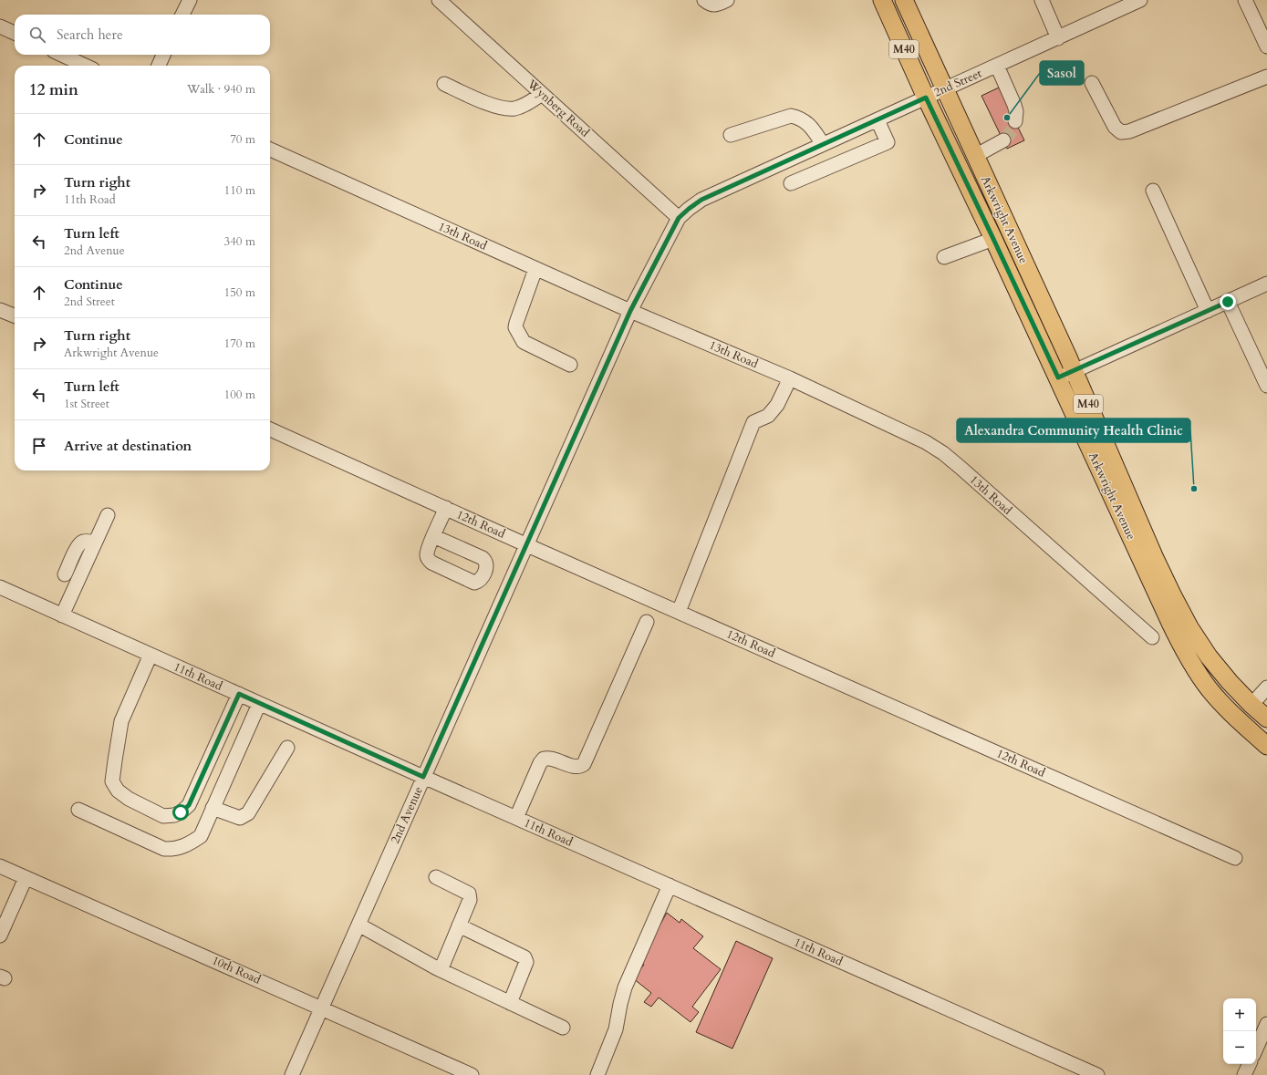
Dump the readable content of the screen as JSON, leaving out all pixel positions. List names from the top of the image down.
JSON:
{
  "streets": {
    "main road": ["M40", "Arkwright Avenue"],
    "street": [
      "2nd Street",
      "Wynberg Road",
      "13th Road",
      "12th Road",
      "11th Road",
      "2nd Avenue",
      "10th Road"
    ]
  },
  "crossings": [
    ["2nd Street", "Wynberg Road"],
    ["2nd Street", "Arkwright Avenue"],
    ["2nd Street", "2nd Avenue"],
    ["Wynberg Road", "2nd Avenue"],
    ["13th Road", "2nd Avenue"],
    ["12th Road", "2nd Avenue"],
    ["11th Road", "2nd Avenue"],
    ["2nd Avenue", "10th Road"]
  ],
  "places": ["Sasol", "Alexandra Community Health Clinic"],
  "page": {
    "search": "Search here",
    "heading": ["12 min", "Walk · 940 m"],
    "list": [
      ["Continue", "70 m"],
      ["Turn right", "11th Road", "110 m"],
      ["Turn left", "2nd Avenue", "340 m"],
      ["Continue", "2nd Street", "150 m"],
      ["Turn right", "Arkwright Avenue", "170 m"],
      ["Turn left", "1st Street", "100 m"],
      "Arrive at destination"
    ],
    "map_buttons": ["+", "−"]
  }
}
